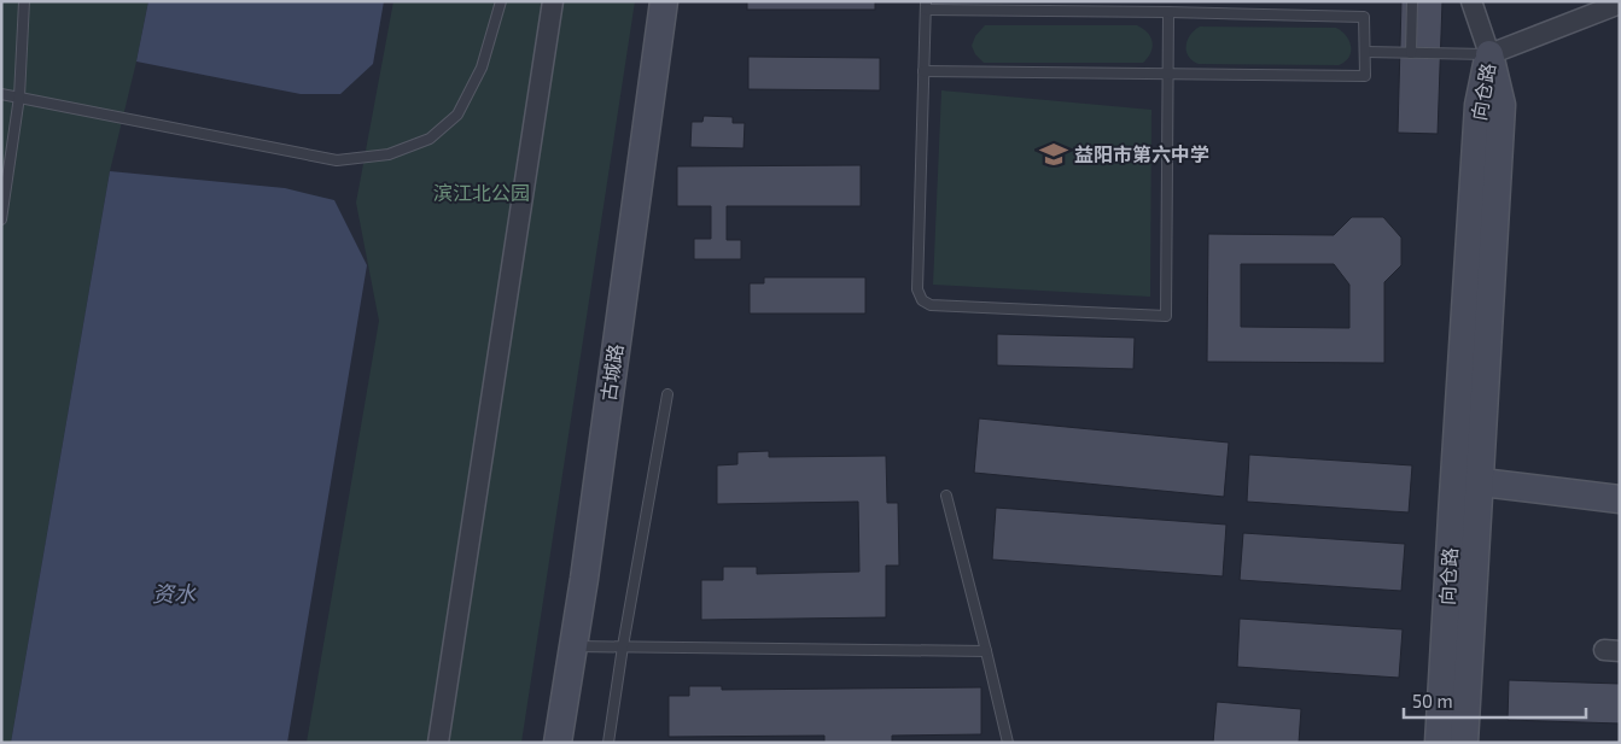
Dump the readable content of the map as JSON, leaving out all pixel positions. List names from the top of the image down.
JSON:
{
  "streets": {
    "street": ["向仓路", "古城路"]
  },
  "water": ["资水"],
  "parks": ["滨江北公园"],
  "places": {
    "school or university": ["益阳市第六中学"]
  },
  "scale_bar": "50 m"
}
